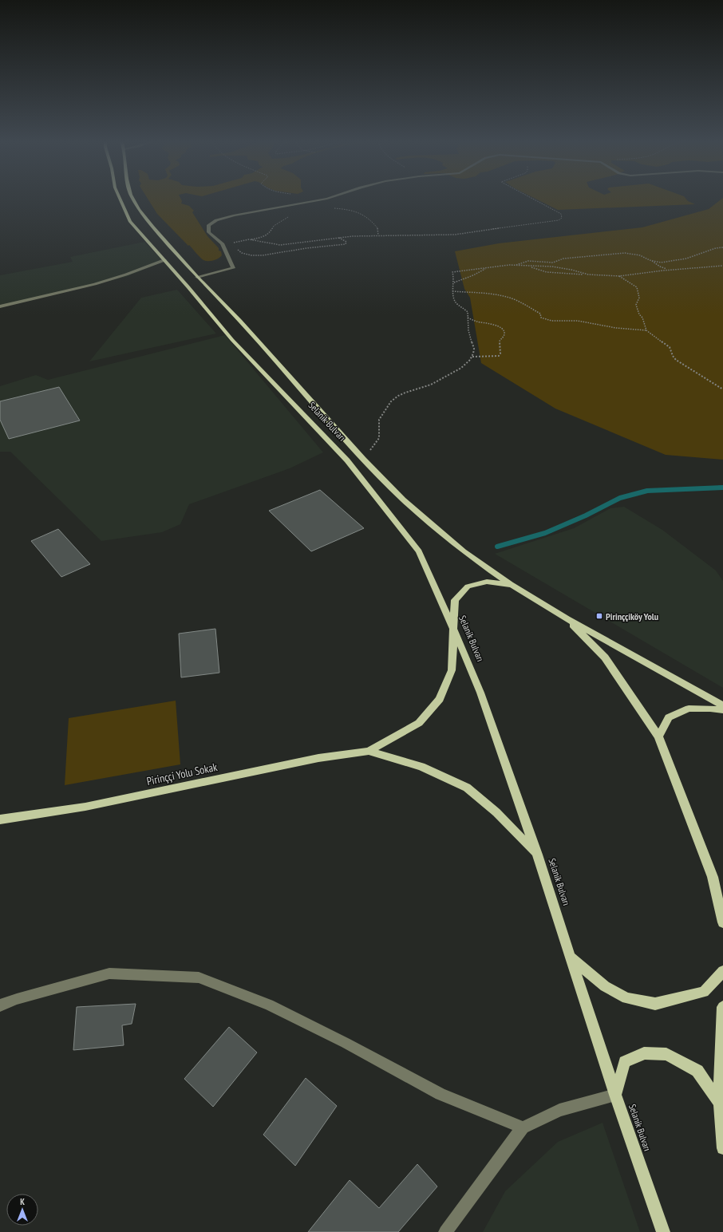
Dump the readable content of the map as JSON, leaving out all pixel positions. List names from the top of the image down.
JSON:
{
  "streets": {
    "main road": ["Selanik Bulvarı", "Pirinççi Yolu Sokak"]
  },
  "places": {
    "transit": ["Pirinççiköy Yolu"]
  },
  "north": "top"
}
